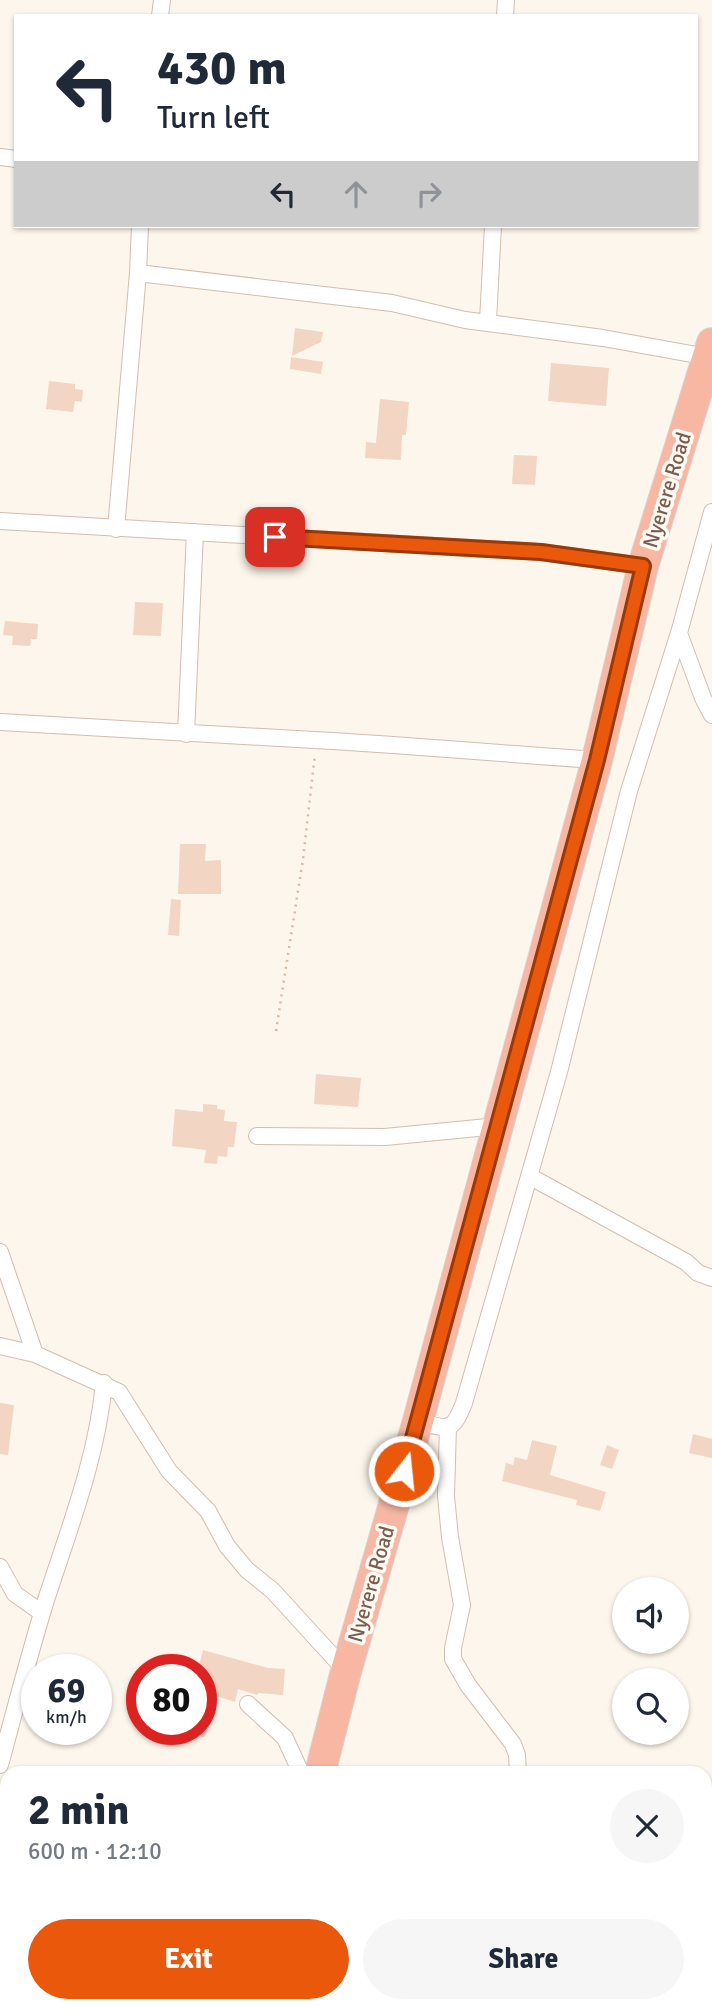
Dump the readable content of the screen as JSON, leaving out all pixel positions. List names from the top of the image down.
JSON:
{
  "streets": {
    "highway": ["Nyerere Road"]
  },
  "page": {
    "turn": ["430 m", "Turn left"],
    "speed": "69 km/h",
    "limit": "80",
    "heading": ["2 min", "600 m · 12:10"],
    "buttons": ["Exit", "Share"]
  }
}
